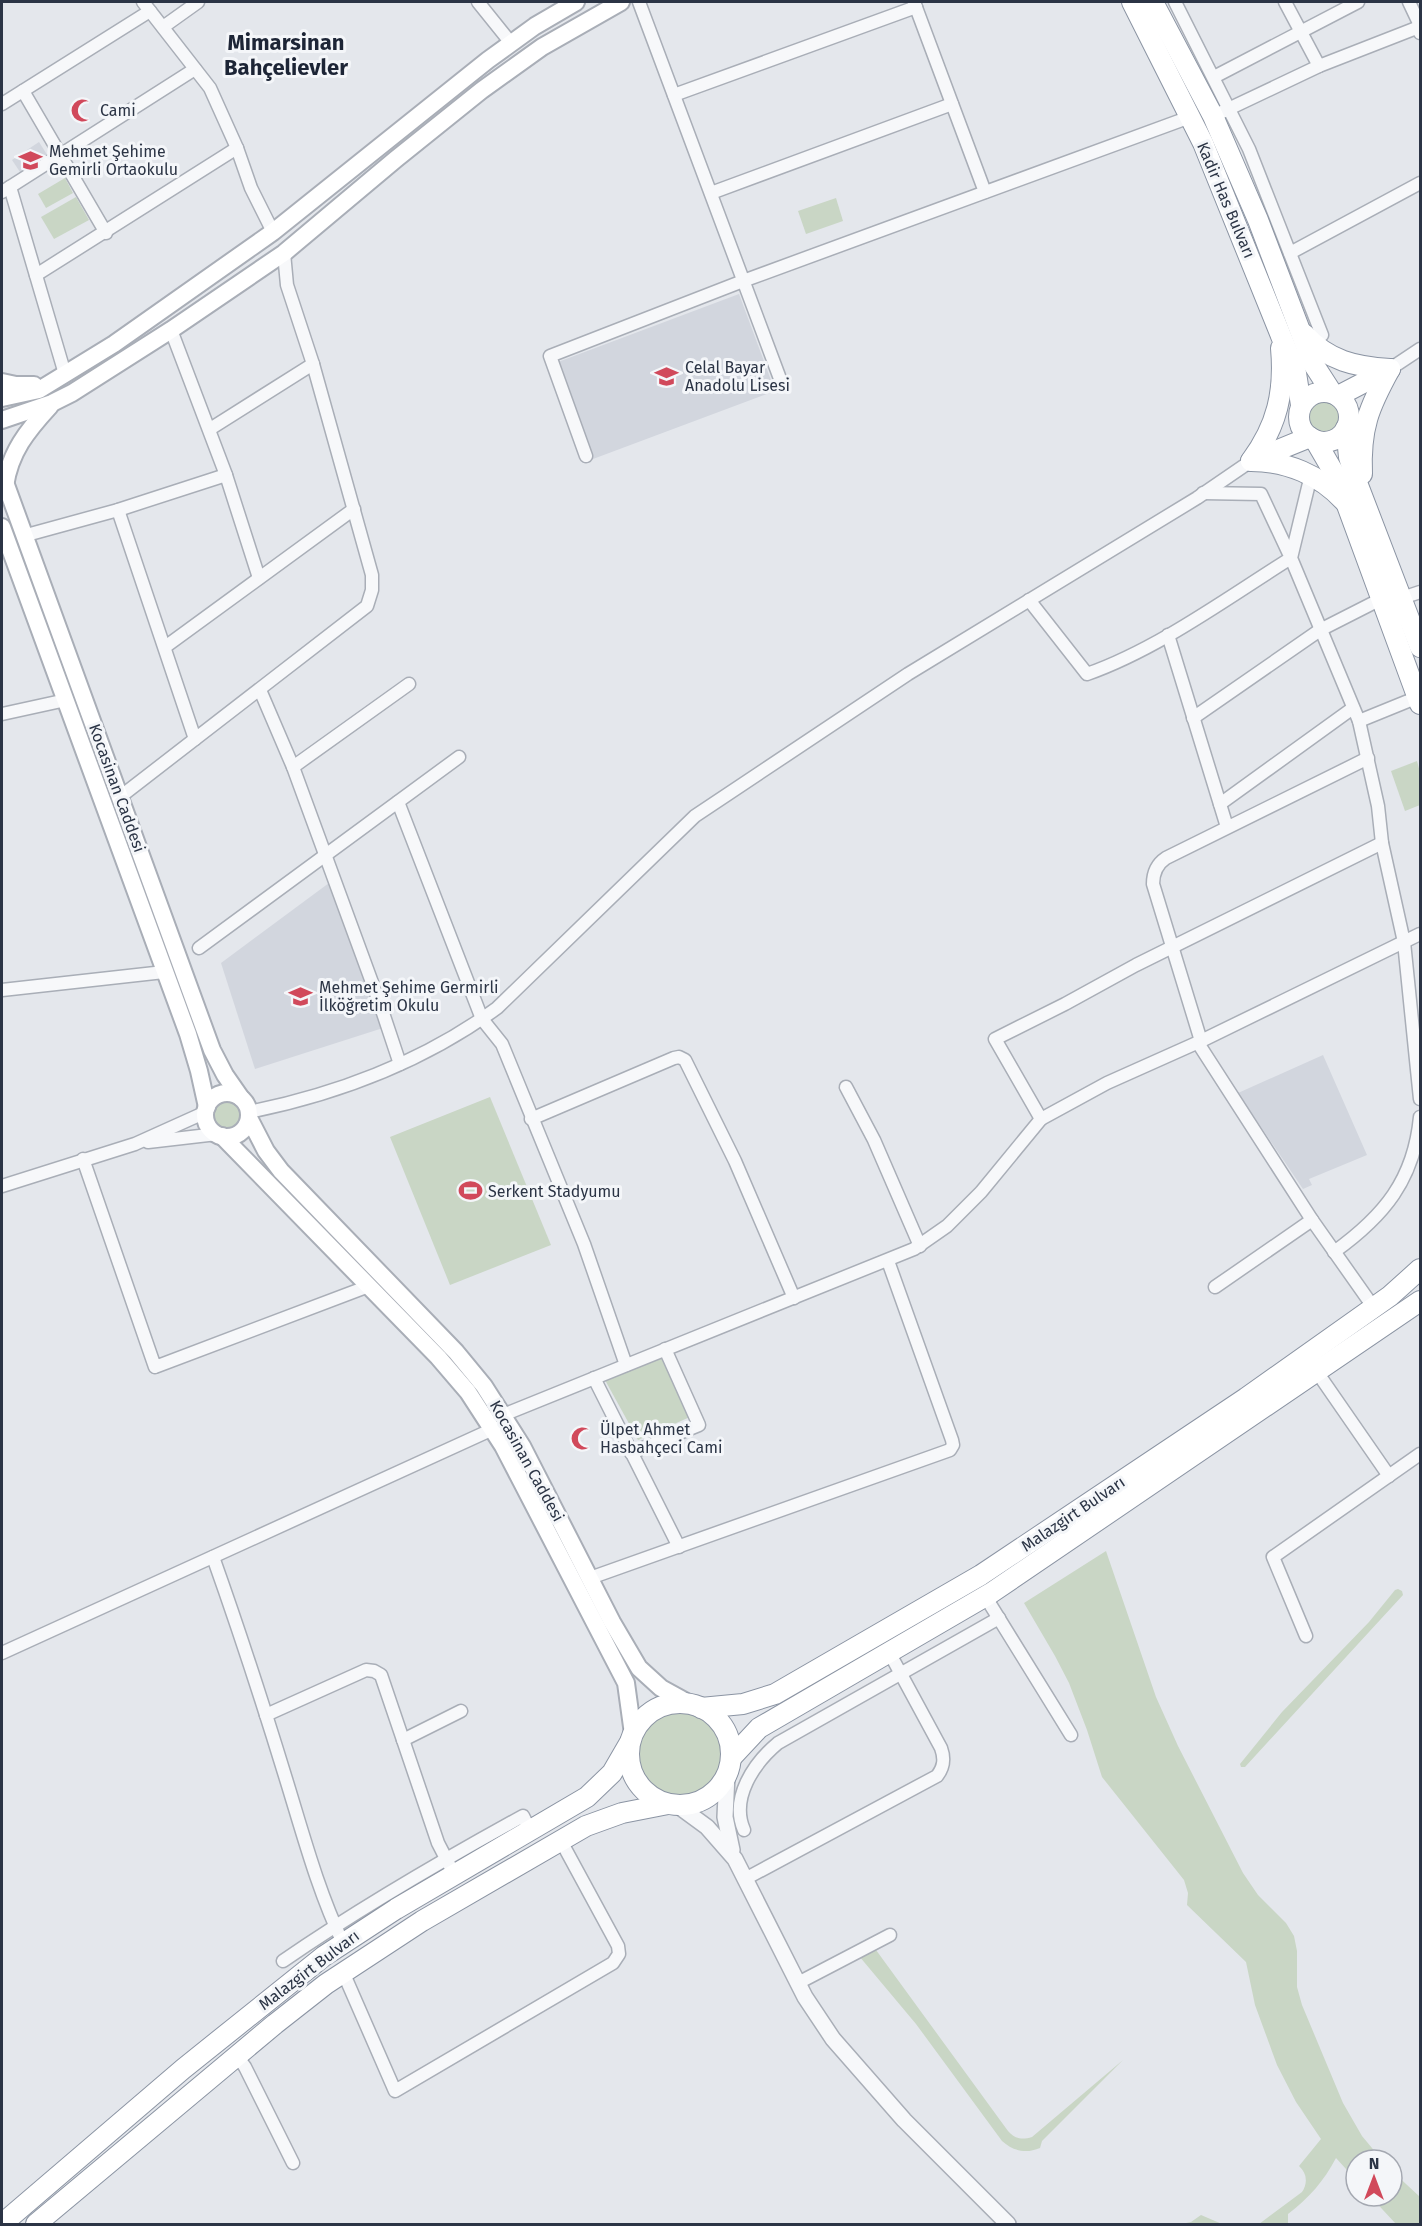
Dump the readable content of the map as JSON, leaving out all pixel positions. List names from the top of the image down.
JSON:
{
  "streets": {
    "highway": ["Kadir Has Bulvarı", "Malazgirt Bulvarı"],
    "main road": ["Kocasinan Caddesi"]
  },
  "crossings": [
    ["Kocasinan Caddesi", "Malazgirt Bulvarı"]
  ],
  "districts": ["Mimarsinan Bahçelievler"],
  "places": {
    "mosque": ["Cami", "Ülpet Ahmet Hasbahçeci Cami"],
    "school or university": ["Mehmet Şehime Gemirli Ortaokulu", "Celal Bayar Anadolu Lisesi", "Mehmet Şehime Germirli İlköğretim Okulu"],
    "sports": ["Serkent Stadyumu"]
  },
  "north": "top"
}
